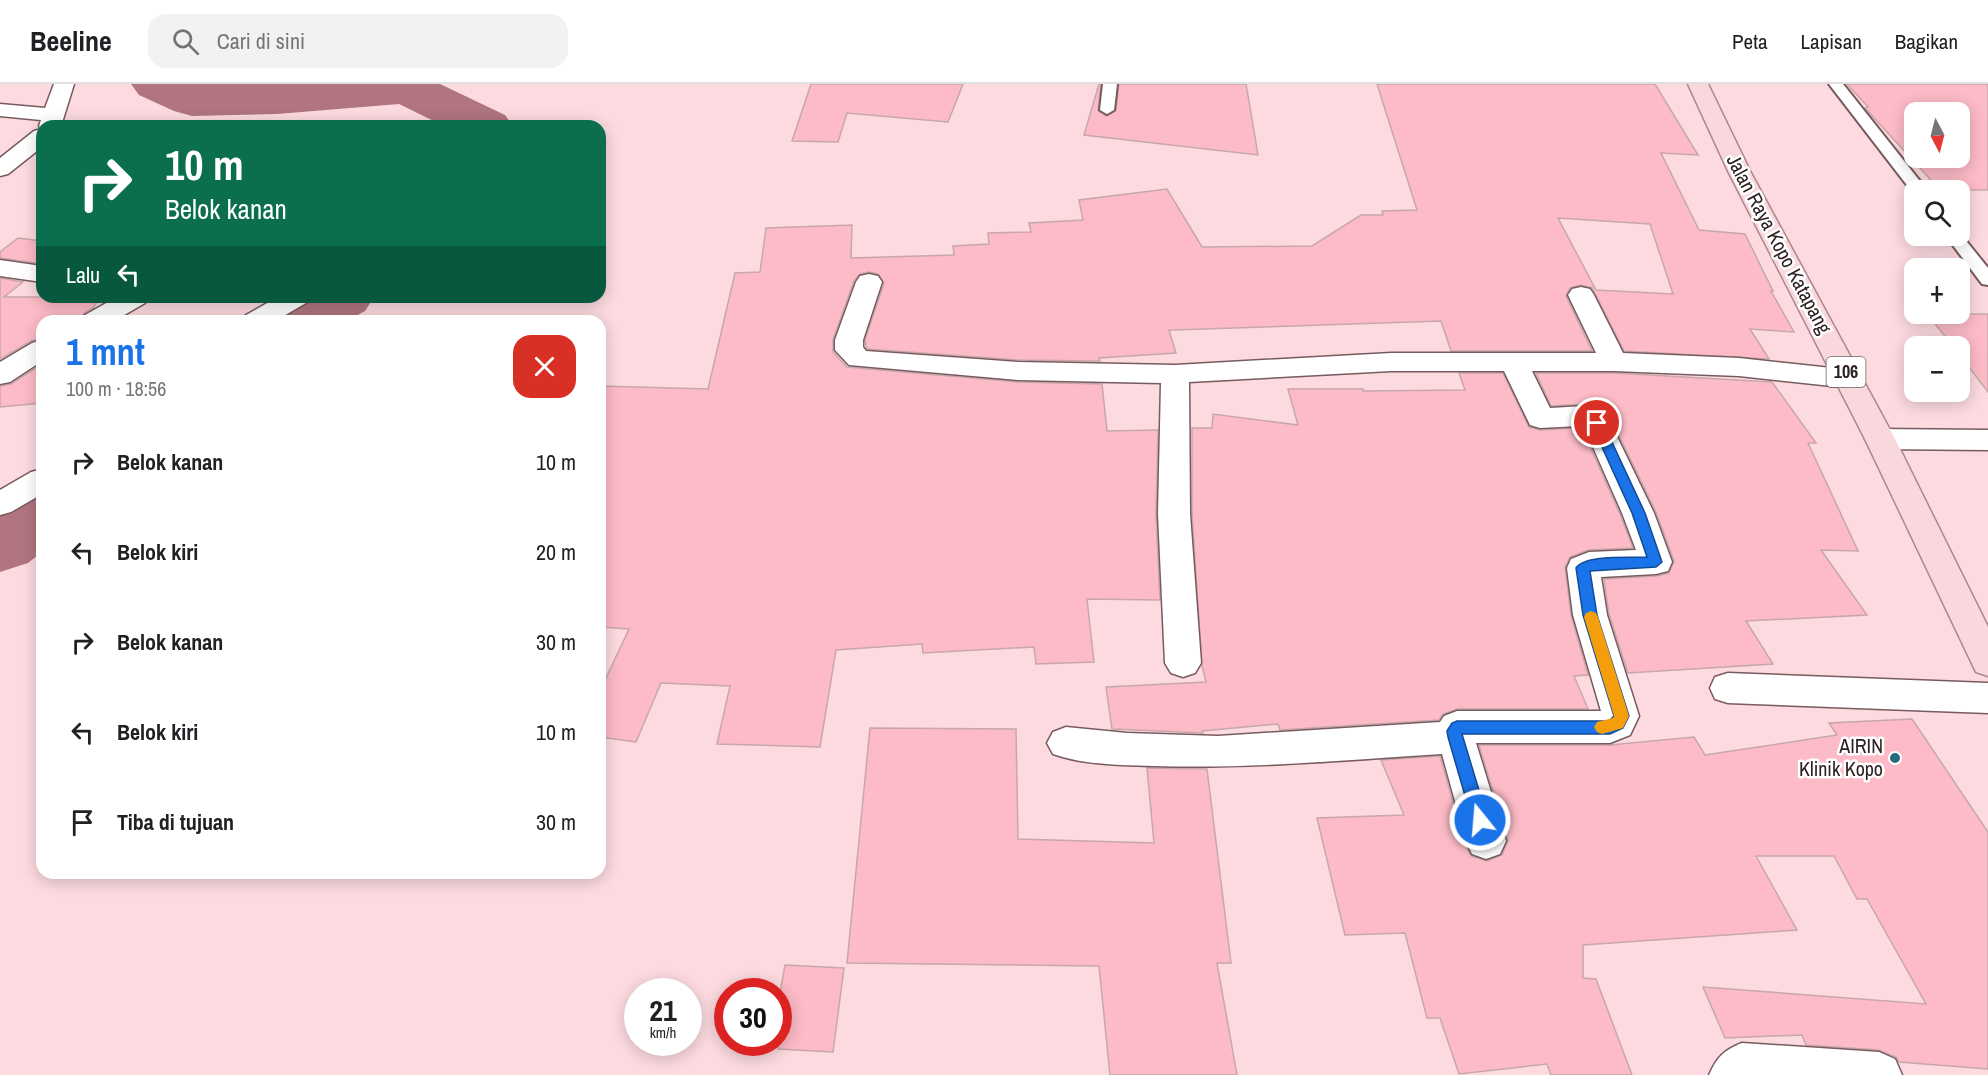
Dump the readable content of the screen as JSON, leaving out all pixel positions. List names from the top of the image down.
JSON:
{
  "streets": {
    "main road": ["Jalan Raya Kopo Katapang", "106"]
  },
  "places": ["AIRIN Klinik Kopo"],
  "north": "bottom",
  "page": {
    "header": "Beeline",
    "search": "Cari di sini",
    "nav": ["Peta", "Lapisan", "Bagikan"],
    "map_buttons": ["+", "−"],
    "turn": ["10 m", "Belok kanan"],
    "then": "Lalu",
    "heading": ["1 mnt", "100 m · 18:56"],
    "list": [
      {
        "name": "Belok kanan",
        "value": "10 m"
      },
      {
        "name": "Belok kiri",
        "value": "20 m"
      },
      {
        "name": "Belok kanan",
        "value": "30 m"
      },
      {
        "name": "Belok kiri",
        "value": "10 m"
      },
      {
        "name": "Tiba di tujuan",
        "value": "30 m"
      }
    ],
    "speed": "21 km/h",
    "limit": "30"
  }
}
